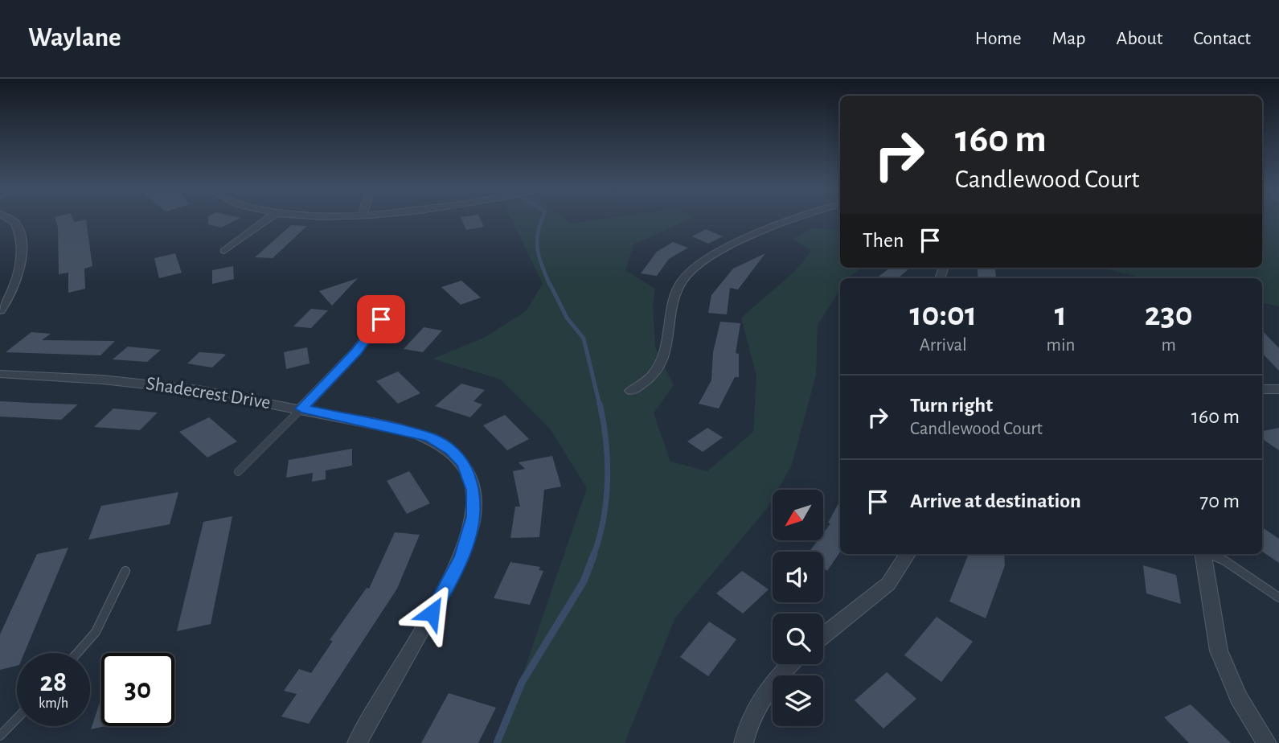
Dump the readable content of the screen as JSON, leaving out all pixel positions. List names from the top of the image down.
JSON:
{
  "streets": {
    "street": ["Shadecrest Drive"]
  },
  "north": "bottom left",
  "page": {
    "header": "Waylane",
    "nav": [
      "Home",
      "Map",
      "About",
      "Contact"
    ],
    "turn": ["160 m", "Candlewood Court"],
    "then": "Then",
    "eta": [
      "10:01",
      "Arrival",
      "1",
      "min",
      "230",
      "m"
    ],
    "list": [
      {
        "name": "Turn right",
        "note": "Candlewood Court",
        "value": "160 m"
      },
      {
        "name": "Arrive at destination",
        "value": "70 m"
      }
    ],
    "speed": "28 km/h",
    "limit": "30"
  }
}
